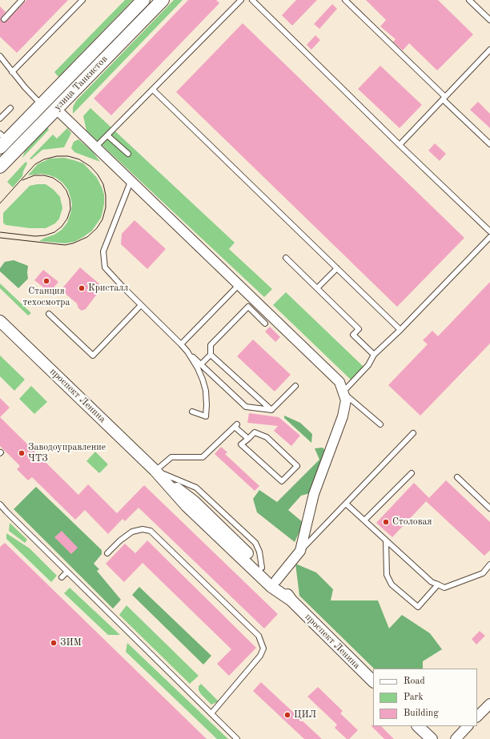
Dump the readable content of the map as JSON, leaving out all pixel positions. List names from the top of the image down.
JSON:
{
  "streets": {
    "main road": ["улица Танкистов"],
    "street": ["проспект Ленина"]
  },
  "places": [
    "Станция техосмотра",
    "Кристалл",
    "Заводоуправление ЧТЗ",
    "Столовая",
    "ЗИМ",
    "ЦИЛ"
  ],
  "legend": ["Road", "Park", "Building"]
}
